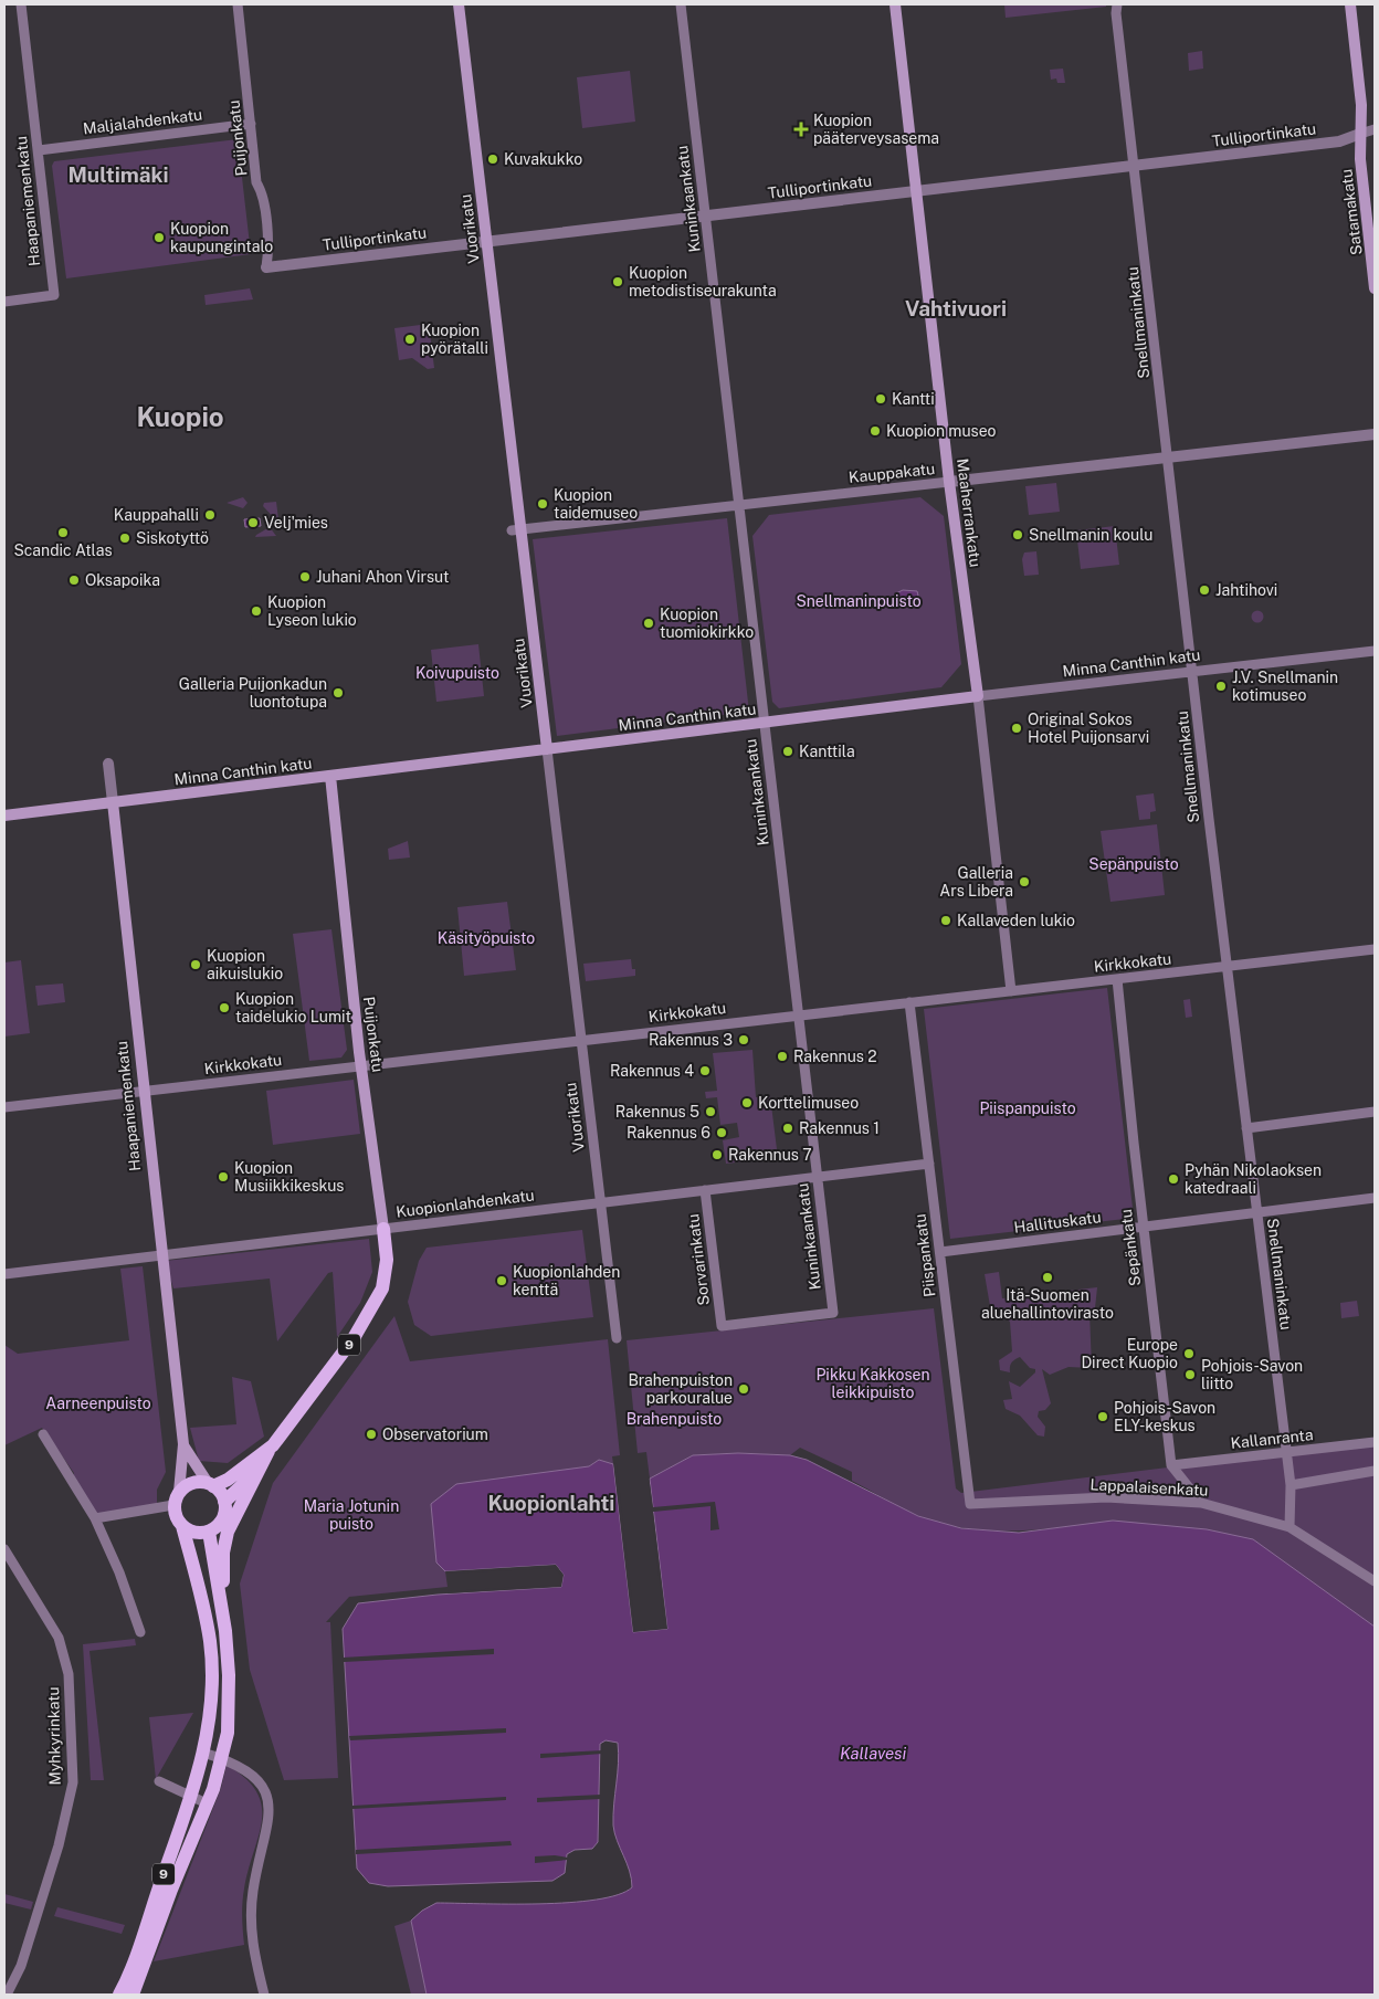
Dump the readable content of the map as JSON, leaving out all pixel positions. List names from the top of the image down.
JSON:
{
  "streets": {
    "main road": [
      "Puijonkatu",
      "Haapaniemenkatu",
      "Satamakatu",
      "Vuorikatu",
      "Maaherrankatu",
      "Minna Canthin katu",
      "9"
    ],
    "street": [
      "Maljalahdenkatu",
      "Tulliportinkatu",
      "Kuninkaankatu",
      "Snellmaninkatu",
      "Kauppakatu",
      "Kirkkokatu",
      "Kuopionlahdenkatu",
      "Hallituskatu",
      "Sepänkatu",
      "Piispankatu",
      "Sorvarinkatu",
      "Kallanranta",
      "Lappalaisenkatu",
      "Myhkyrinkatu"
    ]
  },
  "crossings": [
    ["Maljalahdenkatu", "Puijonkatu"],
    ["Maljalahdenkatu", "Haapaniemenkatu"],
    ["Tulliportinkatu", "Puijonkatu"],
    ["Tulliportinkatu", "Kuninkaankatu"],
    ["Tulliportinkatu", "Satamakatu"],
    ["Tulliportinkatu", "Vuorikatu"],
    ["Tulliportinkatu", "Snellmaninkatu"],
    ["Tulliportinkatu", "Maaherrankatu"],
    ["Puijonkatu", "Minna Canthin katu"],
    ["Puijonkatu", "Kirkkokatu"],
    ["Puijonkatu", "Kuopionlahdenkatu"],
    ["Puijonkatu", "9"],
    ["Kuninkaankatu", "Kauppakatu"],
    ["Kuninkaankatu", "Minna Canthin katu"],
    ["Kuninkaankatu", "Kirkkokatu"],
    ["Kuninkaankatu", "Kuopionlahdenkatu"],
    ["Kuninkaankatu", "Sorvarinkatu"],
    ["Haapaniemenkatu", "Minna Canthin katu"],
    ["Haapaniemenkatu", "Kirkkokatu"],
    ["Haapaniemenkatu", "Kuopionlahdenkatu"],
    ["Haapaniemenkatu", "9"],
    ["Vuorikatu", "Kauppakatu"],
    ["Vuorikatu", "Minna Canthin katu"],
    ["Vuorikatu", "Kirkkokatu"],
    ["Vuorikatu", "Kuopionlahdenkatu"],
    ["Snellmaninkatu", "Kauppakatu"],
    ["Snellmaninkatu", "Minna Canthin katu"],
    ["Snellmaninkatu", "Kirkkokatu"],
    ["Snellmaninkatu", "Hallituskatu"],
    ["Snellmaninkatu", "Kallanranta"],
    ["Snellmaninkatu", "Lappalaisenkatu"],
    ["Kauppakatu", "Maaherrankatu"],
    ["Maaherrankatu", "Minna Canthin katu"],
    ["Maaherrankatu", "Kirkkokatu"],
    ["Kirkkokatu", "Sepänkatu"],
    ["Kirkkokatu", "Piispankatu"],
    ["Kuopionlahdenkatu", "Piispankatu"],
    ["Kuopionlahdenkatu", "Sorvarinkatu"],
    ["Kuopionlahdenkatu", "9"],
    ["Hallituskatu", "Sepänkatu"],
    ["Hallituskatu", "Piispankatu"],
    ["Sepänkatu", "Kallanranta"],
    ["Piispankatu", "Lappalaisenkatu"]
  ],
  "districts": [
    "Multimäki",
    "Vahtivuori",
    "Kuopio",
    "Kuopionlahti"
  ],
  "water": ["Kallavesi"],
  "parks": [
    "Snellmaninpuisto",
    "Koivupuisto",
    "Sepänpuisto",
    "Käsityöpuisto",
    "Piispanpuisto",
    "Pikku Kakkosen leikkipuisto",
    "Aarneenpuisto",
    "Brahenpuisto",
    "Maria Jotunin puisto"
  ],
  "places": {
    "health": ["Kuopion pääterveysasema"],
    "other": [
      "Kuvakukko",
      "Kuopion kaupungintalo",
      "Kuopion metodistiseurakunta",
      "Kuopion pyörätalli",
      "Kantti",
      "Kuopion museo",
      "Kuopion taidemuseo",
      "Kauppahalli",
      "Velj'mies",
      "Scandic Atlas",
      "Snellmanin koulu",
      "Siskotyttö",
      "Juhani Ahon Virsut",
      "Oksapoika",
      "Jahtihovi",
      "Kuopion Lyseon lukio",
      "Kuopion tuomiokirkko",
      "J.V. Snellmanin kotimuseo",
      "Galleria Puijonkadun luontotupa",
      "Original Sokos Hotel Puijonsarvi",
      "Kanttila",
      "Galleria Ars Libera",
      "Kallaveden lukio",
      "Kuopion aikuislukio",
      "Kuopion taidelukio Lumit",
      "Rakennus 3",
      "Rakennus 2",
      "Rakennus 4",
      "Korttelimuseo",
      "Rakennus 5",
      "Rakennus 1",
      "Rakennus 6",
      "Rakennus 7",
      "Kuopion Musiikkikeskus",
      "Pyhän Nikolaoksen katedraali",
      "Itä-Suomen aluehallintovirasto",
      "Kuopionlahden kenttä",
      "Europe Direct Kuopio",
      "Pohjois-Savon liitto",
      "Brahenpuiston parkouralue",
      "Pohjois-Savon ELY-keskus",
      "Observatorium"
    ]
  }
}
